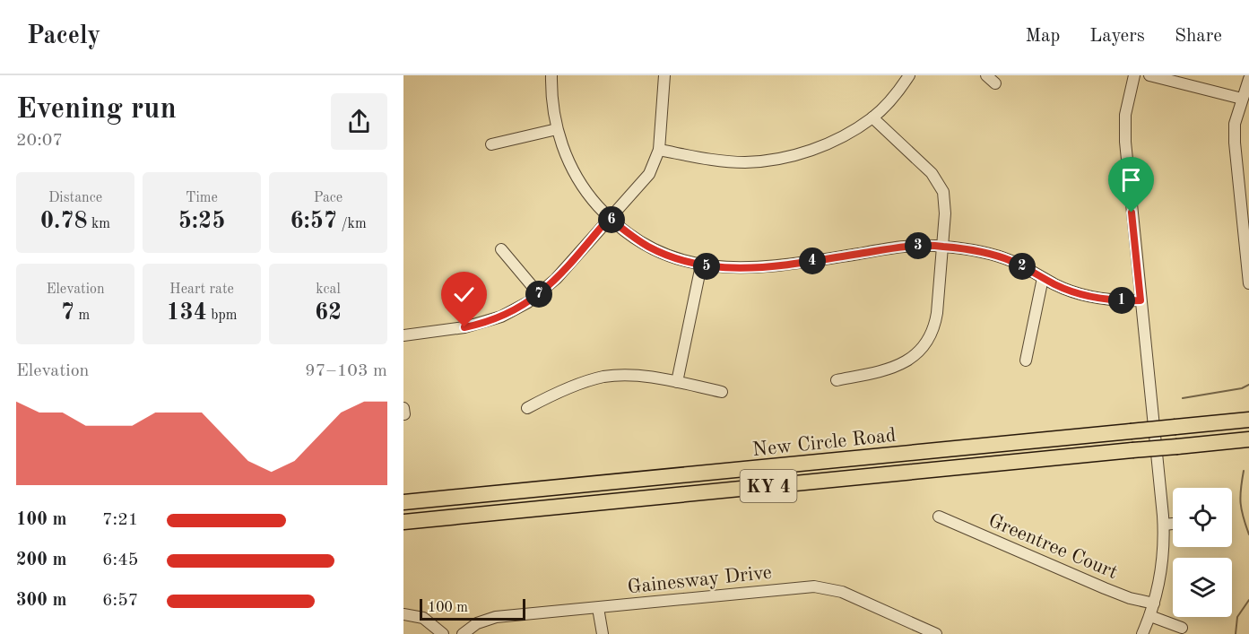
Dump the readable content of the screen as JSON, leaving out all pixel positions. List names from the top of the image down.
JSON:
{
  "streets": {
    "highway": ["New Circle Road", "KY 4"],
    "street": ["Greentree Court", "Gainesway Drive"]
  },
  "scale_bar": "100 m",
  "page": {
    "header": "Pacely",
    "nav": ["Map", "Layers", "Share"],
    "heading": ["Evening run", "20:07"],
    "stats": [
      ["Distance", "0.78 km"],
      ["Time", "5:25"],
      ["Pace", "6:57 /km"],
      ["Elevation", "7 m"],
      ["Heart rate", "134 bpm"],
      ["kcal", "62"]
    ],
    "pins": [
      "6",
      "3",
      "4",
      "2",
      "5",
      "7",
      "1"
    ],
    "chart": ["Elevation", "97–103 m"],
    "list": [
      {
        "name": "100 m",
        "note": "7:21"
      },
      {
        "name": "200 m",
        "note": "6:45"
      },
      {
        "name": "300 m",
        "note": "6:57"
      }
    ],
    "scale": "100 m"
  }
}
